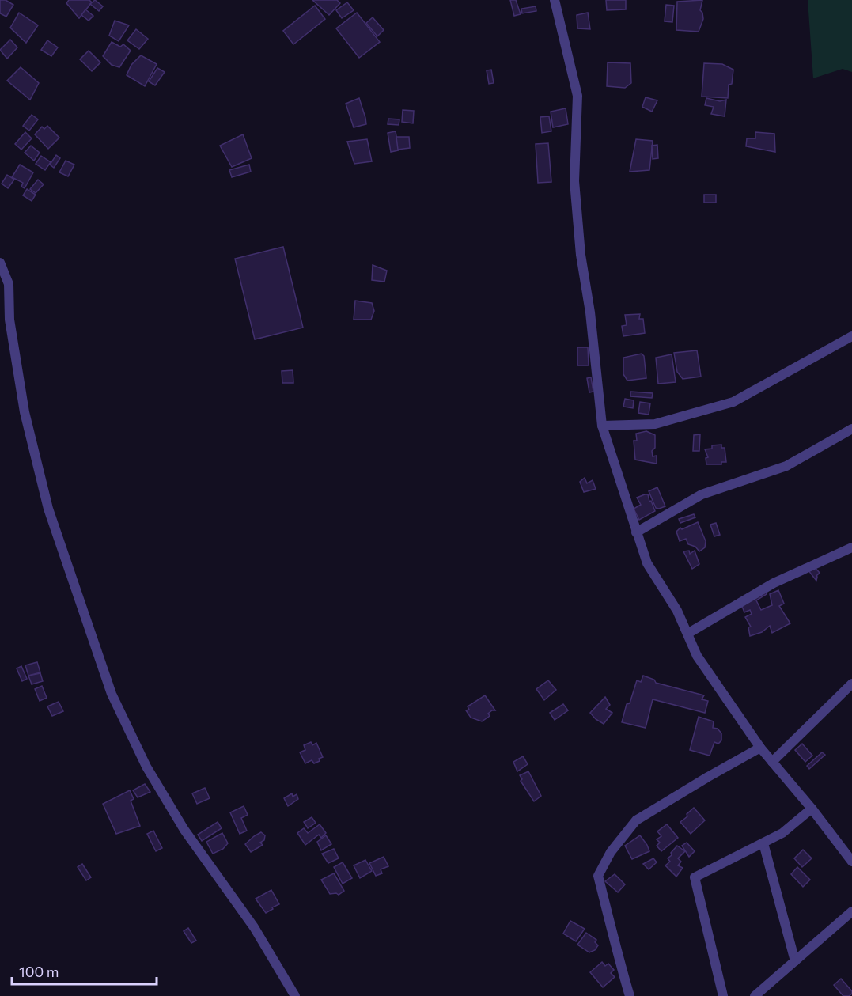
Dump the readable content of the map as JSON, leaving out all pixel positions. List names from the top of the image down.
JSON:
{
  "scale_bar": "100 m"
}
